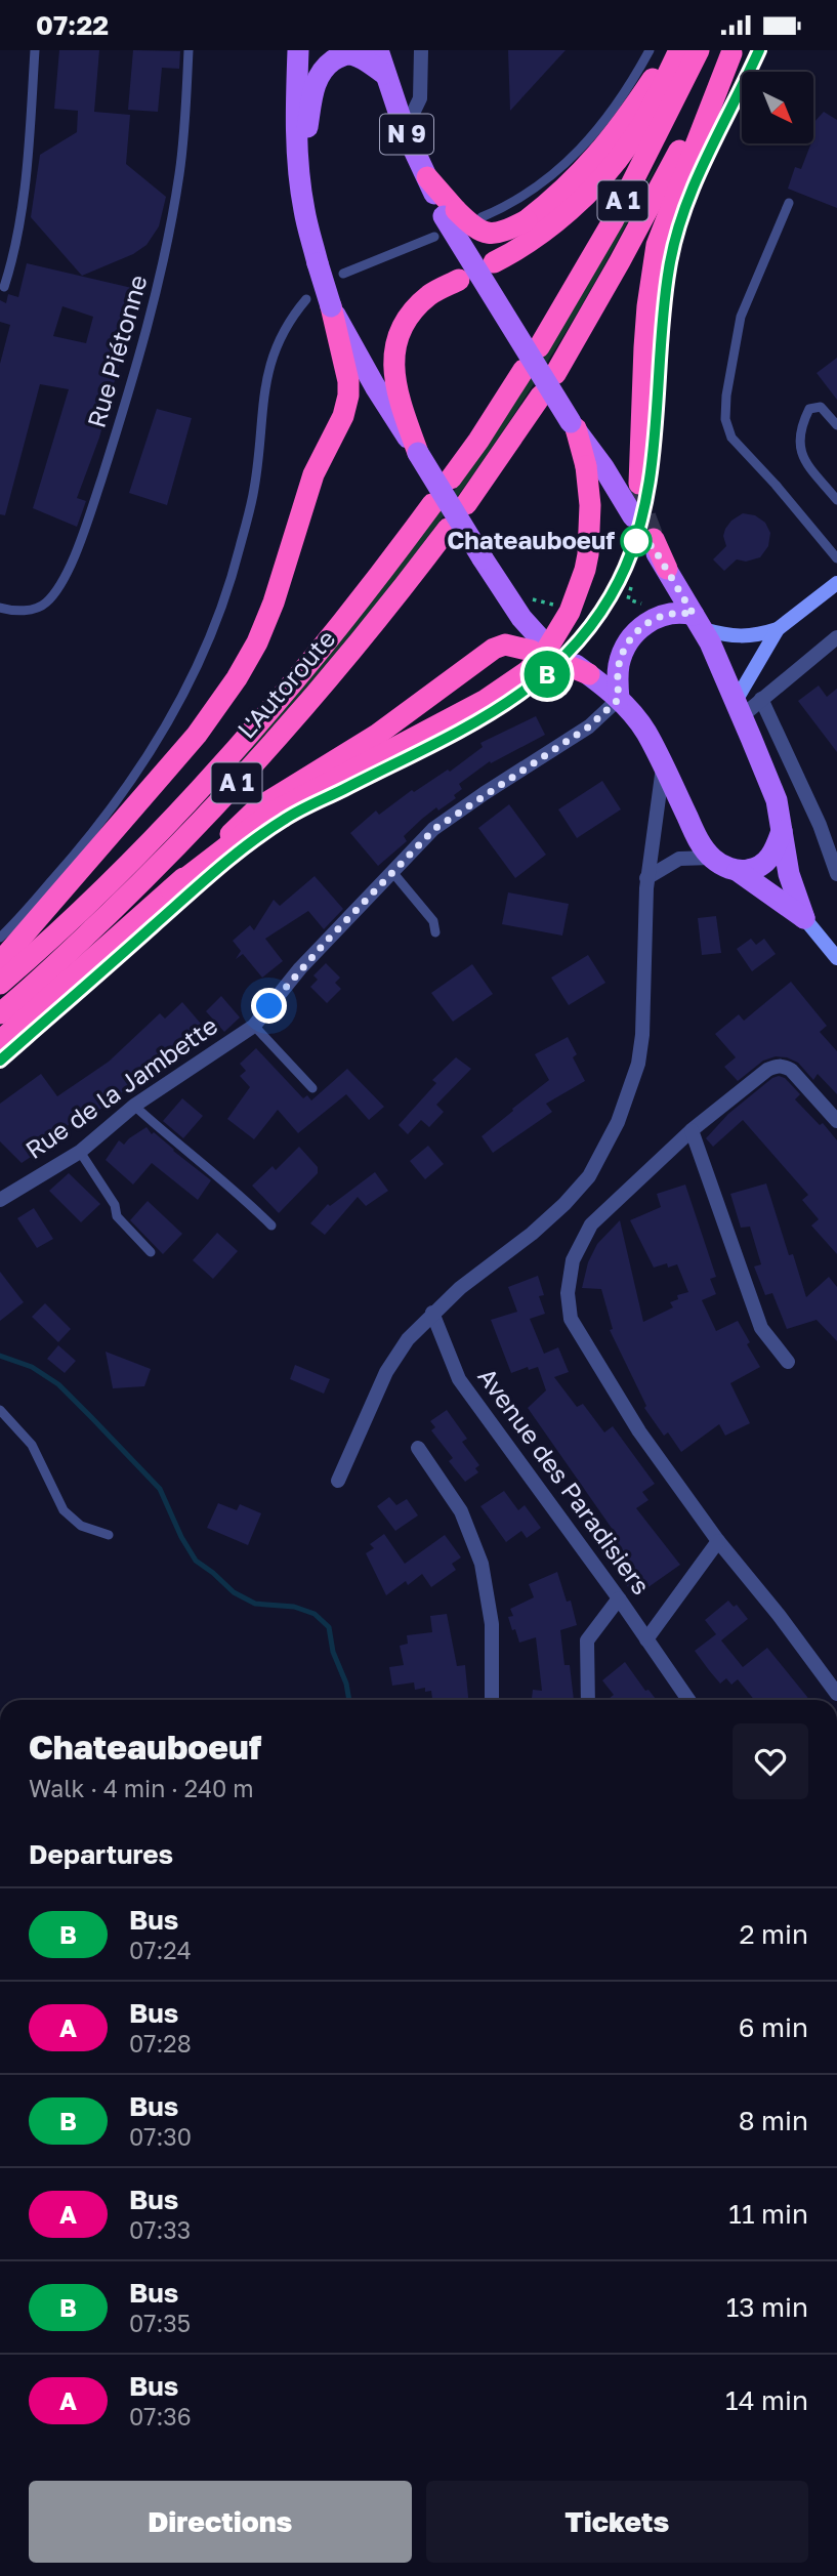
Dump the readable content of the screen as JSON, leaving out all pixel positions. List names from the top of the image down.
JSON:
{
  "streets": {
    "highway": ["A 1", "L'Autoroute"],
    "main road": ["N 9"],
    "street": ["Rue de la Jambette", "Avenue des Paradisiers"],
    "lane": ["Rue Piétonne"]
  },
  "places": ["Chateauboeuf"],
  "lines": ["bus line B"],
  "north": "bottom right",
  "page": {
    "status": "07:22",
    "on_map": "B",
    "heading": [
      ["Chateauboeuf", "Walk · 4 min · 240 m"],
      "Departures"
    ],
    "list": [
      {
        "mark": "B",
        "name": "Bus",
        "note": "07:24",
        "value": "2 min"
      },
      {
        "mark": "A",
        "name": "Bus",
        "note": "07:28",
        "value": "6 min"
      },
      {
        "mark": "B",
        "name": "Bus",
        "note": "07:30",
        "value": "8 min"
      },
      {
        "mark": "A",
        "name": "Bus",
        "note": "07:33",
        "value": "11 min"
      },
      {
        "mark": "B",
        "name": "Bus",
        "note": "07:35",
        "value": "13 min"
      },
      {
        "mark": "A",
        "name": "Bus",
        "note": "07:36",
        "value": "14 min"
      }
    ],
    "buttons": ["Directions", "Tickets"]
  }
}
